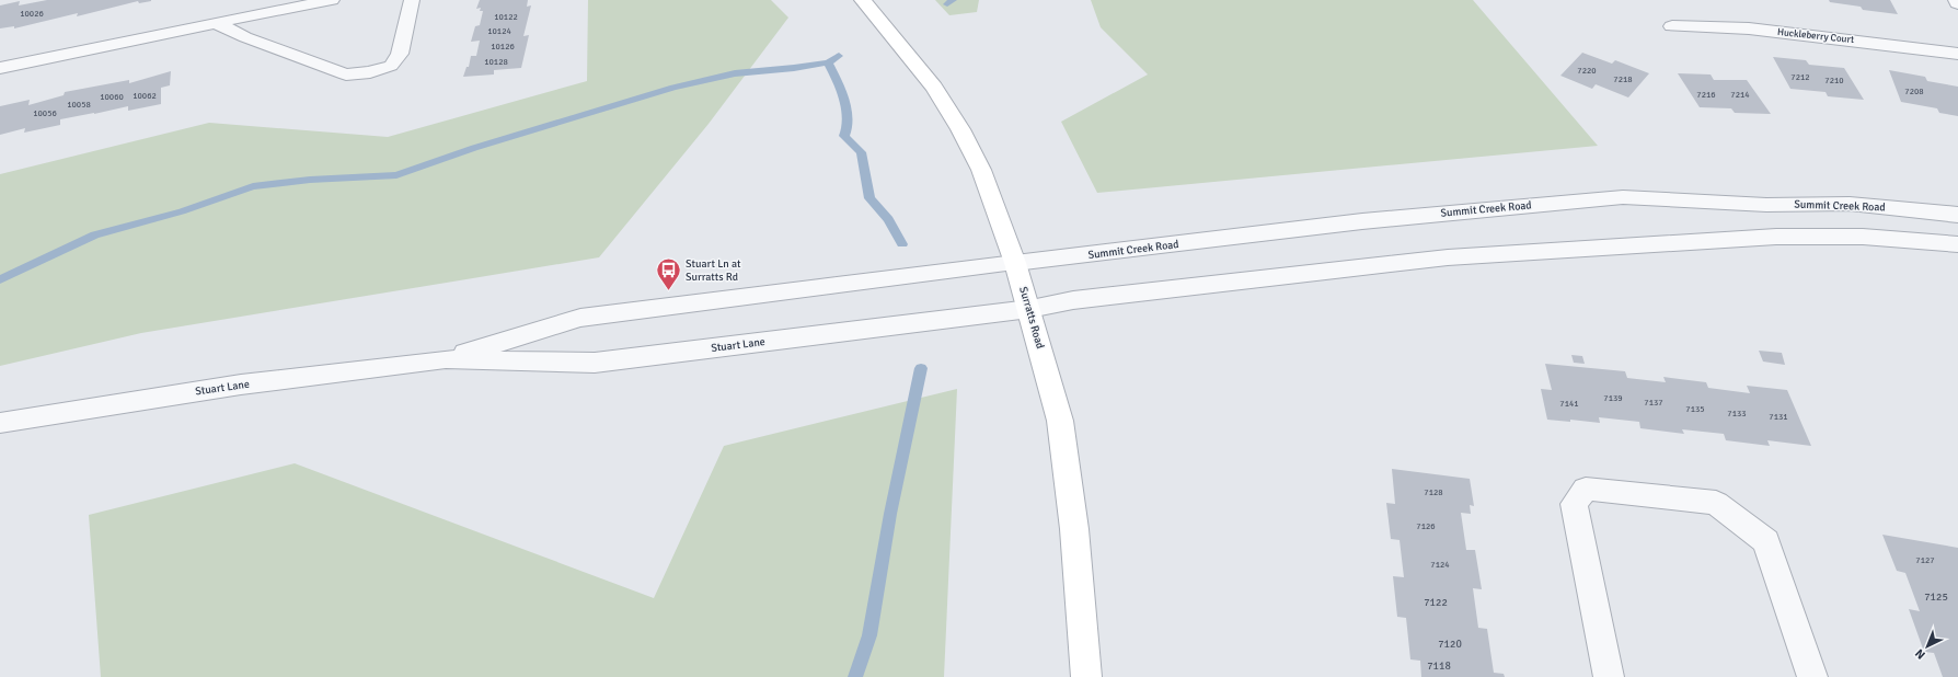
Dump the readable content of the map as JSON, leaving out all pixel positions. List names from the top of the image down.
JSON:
{
  "streets": {
    "main road": ["Surratts Road"],
    "street": ["Huckleberry Court", "Summit Creek Road", "Stuart Lane"]
  },
  "crossings": [
    ["Summit Creek Road", "Surratts Road"],
    ["Summit Creek Road", "Stuart Lane"],
    ["Surratts Road", "Stuart Lane"]
  ],
  "places": {
    "bus stop": ["Stuart Ln at Surratts Rd"]
  },
  "house_numbers": [
    "10026",
    "10122",
    "10124",
    "10126",
    "10128",
    "7220",
    "7212",
    "7218",
    "7210",
    "7208",
    "7216",
    "7214",
    "10062",
    "10060",
    "10058",
    "10056",
    "7139",
    "7137",
    "7141",
    "7135",
    "7133",
    "7131",
    "7128",
    "7126",
    "7127",
    "7124",
    "7125",
    "7122",
    "7120",
    "7118"
  ],
  "north": "bottom left"
}
